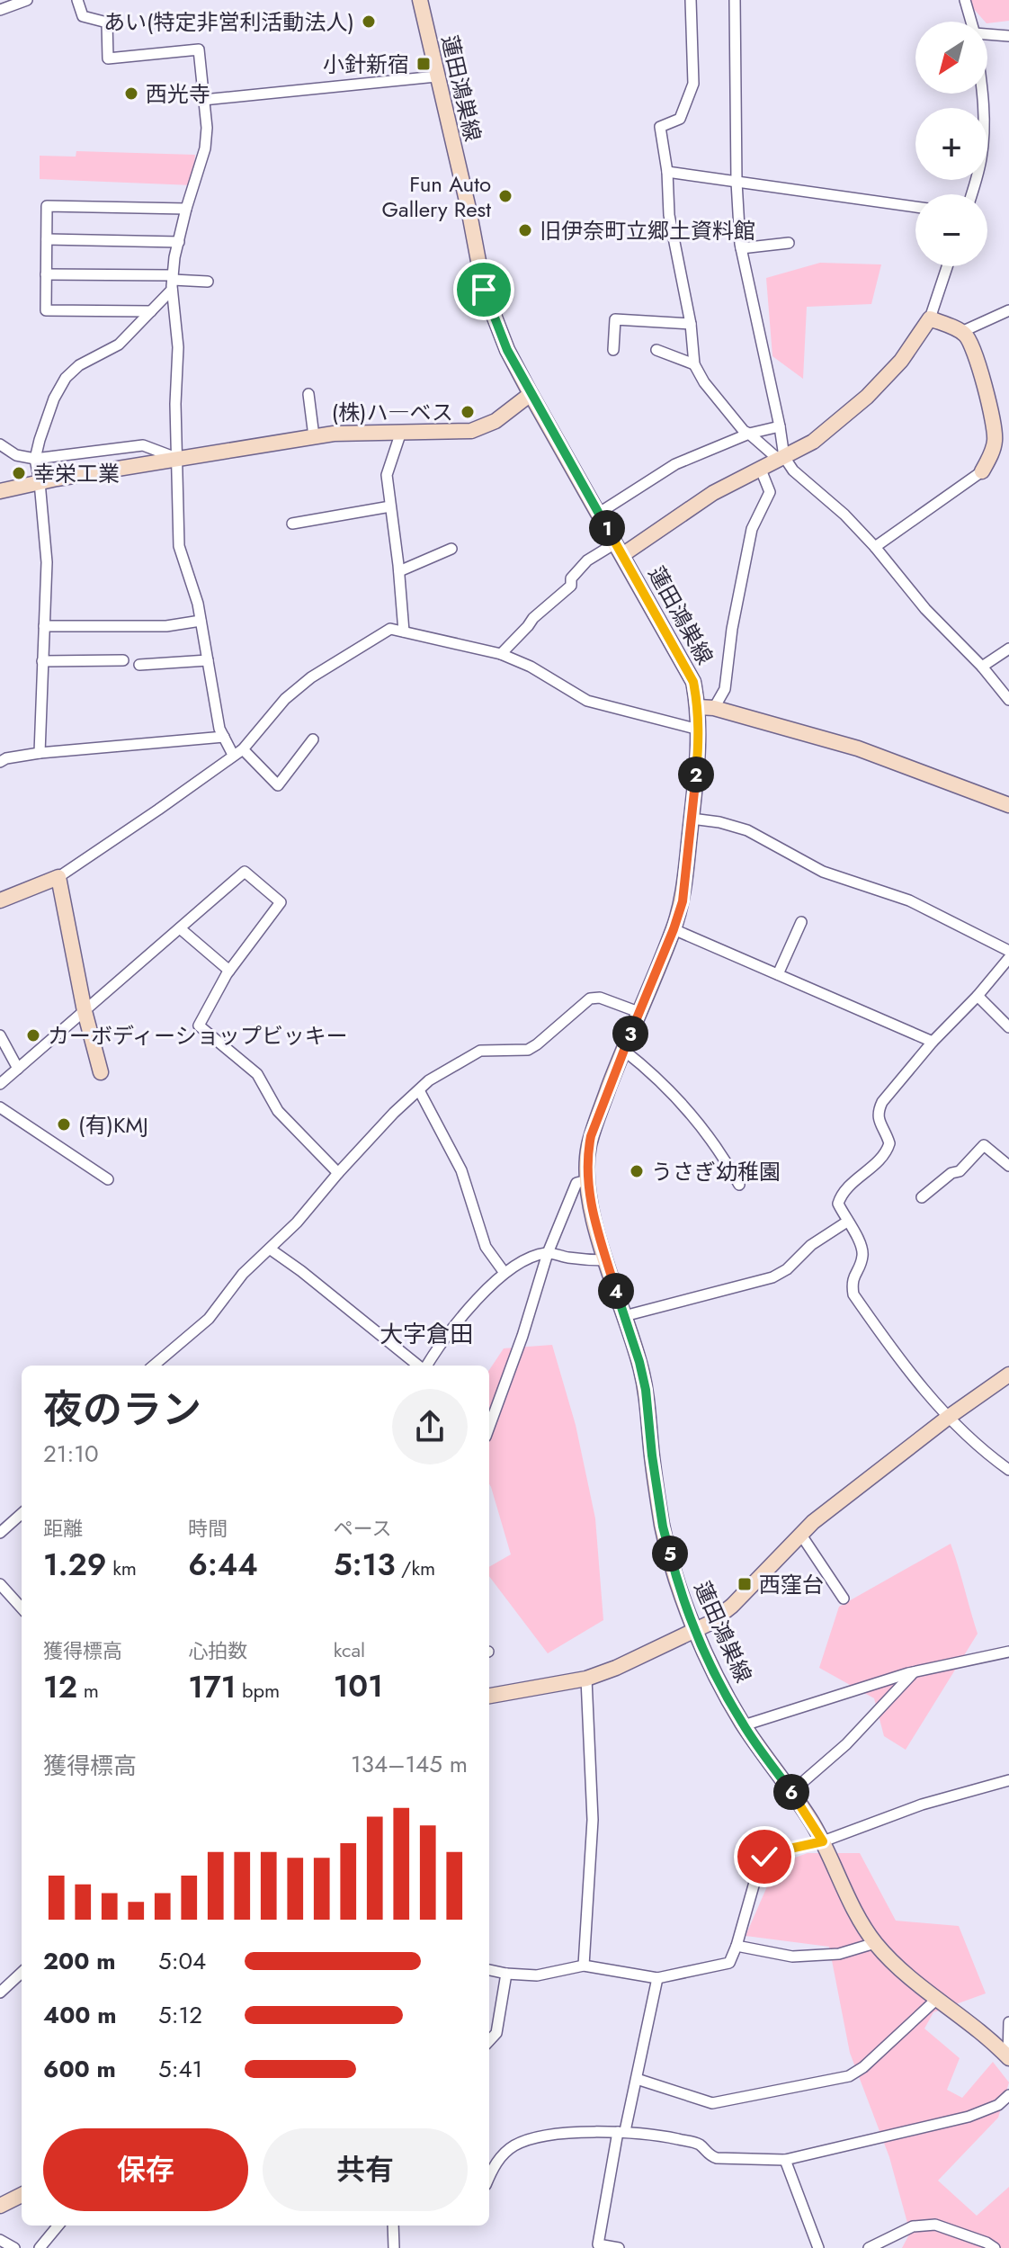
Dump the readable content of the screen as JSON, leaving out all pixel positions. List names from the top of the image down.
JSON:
{
  "streets": {
    "street": ["蓮田鴻巣線"]
  },
  "districts": ["大字倉田"],
  "places": {
    "other": [
      "あい(特定非営利活動法人)",
      "西光寺",
      "Fun Auto Gallery Rest",
      "旧伊奈町立郷土資料館",
      "(株)ハ―ベス",
      "幸栄工業",
      "カーボディーショップビッキー",
      "(有)KMJ",
      "うさぎ幼稚園"
    ],
    "transit": ["小針新宿", "西窪台"]
  },
  "north": "bottom left",
  "page": {
    "map_buttons": ["+", "−"],
    "pins": [
      "1",
      "2",
      "3",
      "4",
      "5",
      "6"
    ],
    "heading": ["夜のラン", "21:10"],
    "stats": [
      ["距離", "1.29 km"],
      ["時間", "6:44"],
      ["ペース", "5:13 /km"],
      ["獲得標高", "12 m"],
      ["心拍数", "171 bpm"],
      ["kcal", "101"]
    ],
    "chart": ["獲得標高", "134–145 m"],
    "list": [
      {
        "name": "200 m",
        "note": "5:04"
      },
      {
        "name": "400 m",
        "note": "5:12"
      },
      {
        "name": "600 m",
        "note": "5:41"
      }
    ],
    "buttons": ["保存", "共有"]
  }
}
